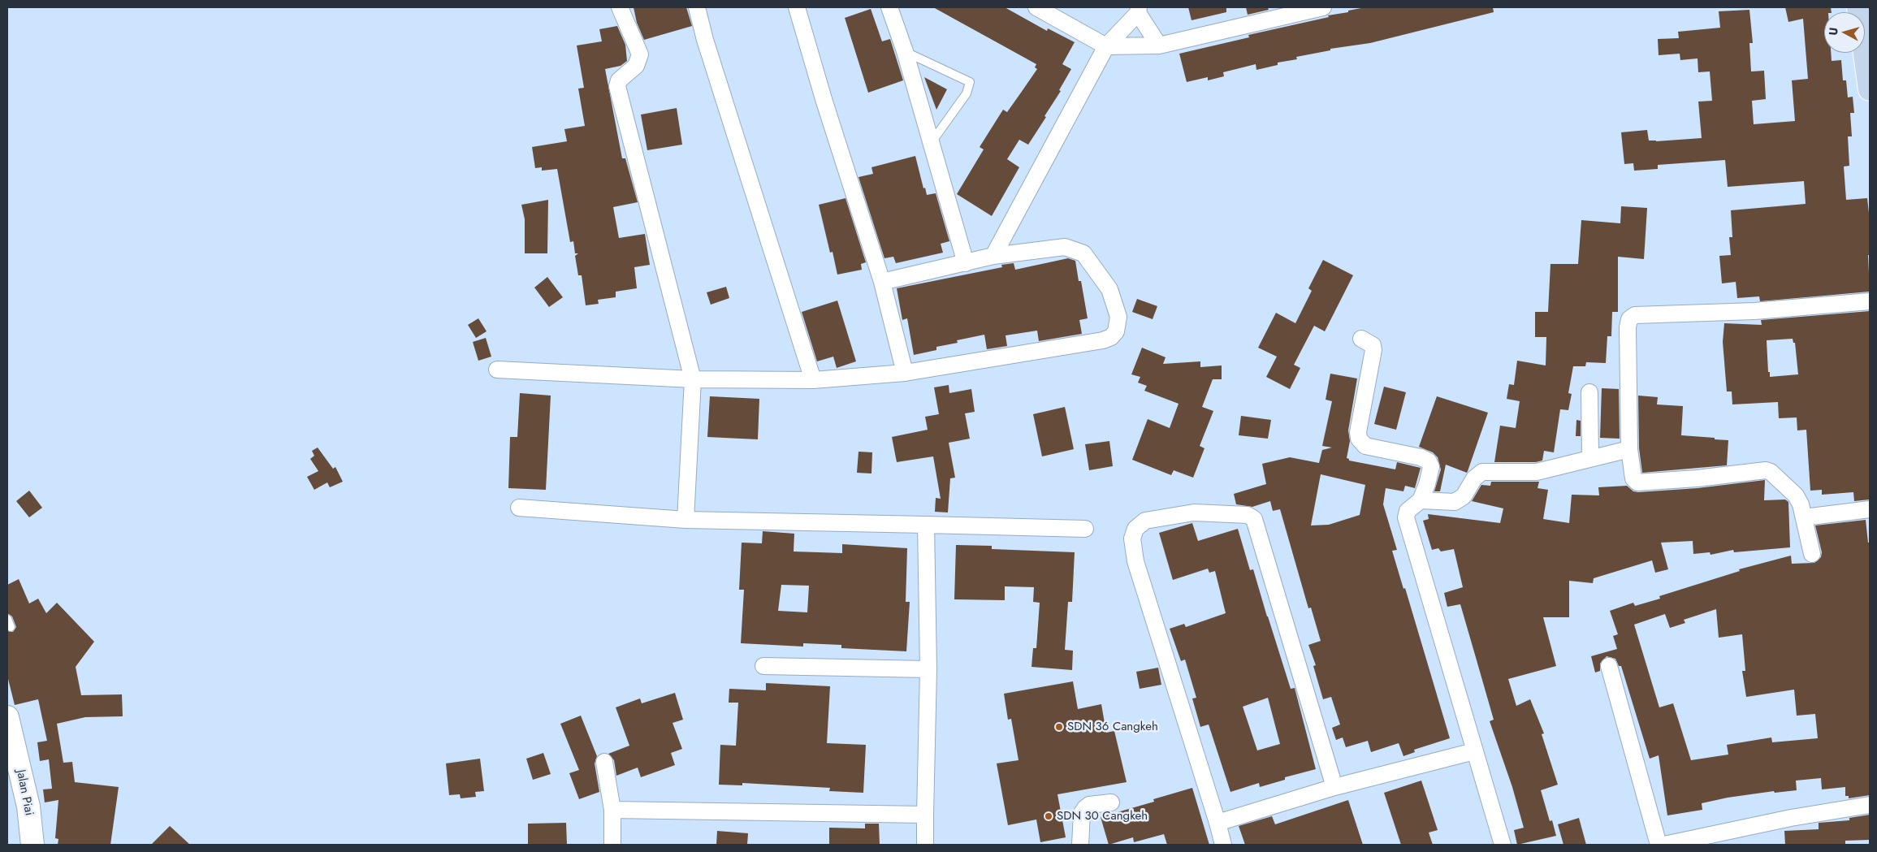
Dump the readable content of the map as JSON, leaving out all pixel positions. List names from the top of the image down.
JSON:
{
  "streets": {
    "street": ["Jalan Piai"]
  },
  "places": ["SDN 36 Cangkeh", "SDN 30 Cangkeh"],
  "north": "left"
}
